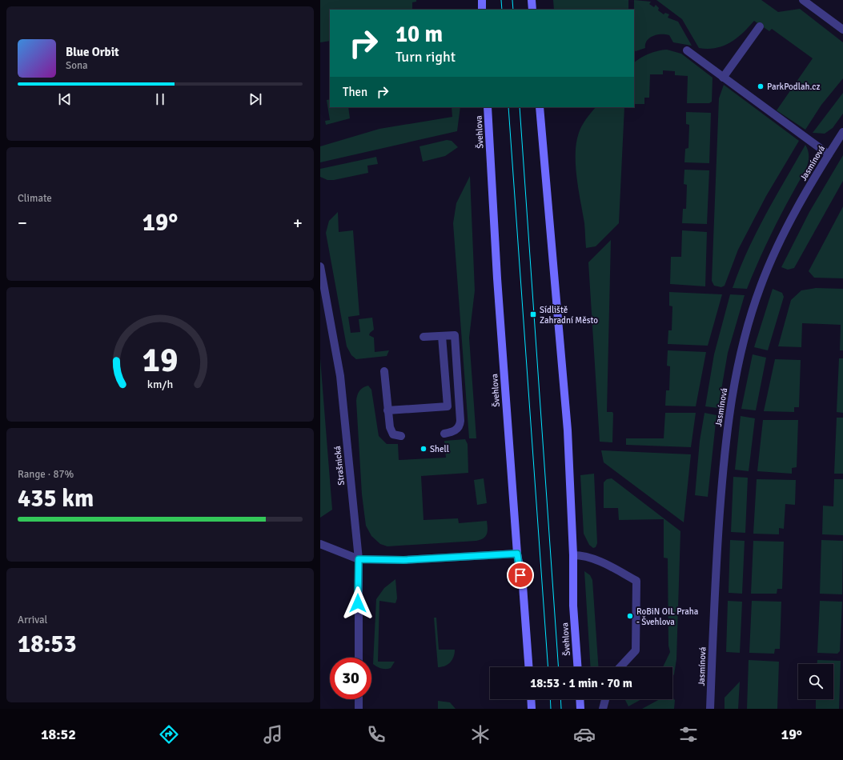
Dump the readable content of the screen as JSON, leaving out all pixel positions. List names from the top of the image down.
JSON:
{
  "streets": {
    "main road": ["Švehlova"],
    "street": ["Jasmínová", "Strašnická"]
  },
  "places": {
    "other": ["ParkPodlah.cz", "Shell", "RoBiN OIL Praha - Švehlova"],
    "transit": ["Sídliště Zahradní Město"]
  },
  "page": {
    "turn": ["10 m", "Turn right"],
    "song": ["Blue Orbit", "Sona"],
    "then": "Then",
    "tile": [
      "Climate",
      ["Range · 87%", "435 km"],
      ["Arrival", "18:53"]
    ],
    "heat": ["−", "19°", "+"],
    "limit": "30",
    "trip": "18:53 · 1 min · 70 m",
    "tabs": ["18:52", "19°"],
    "gauge": ["19", "km/h"]
  }
}
